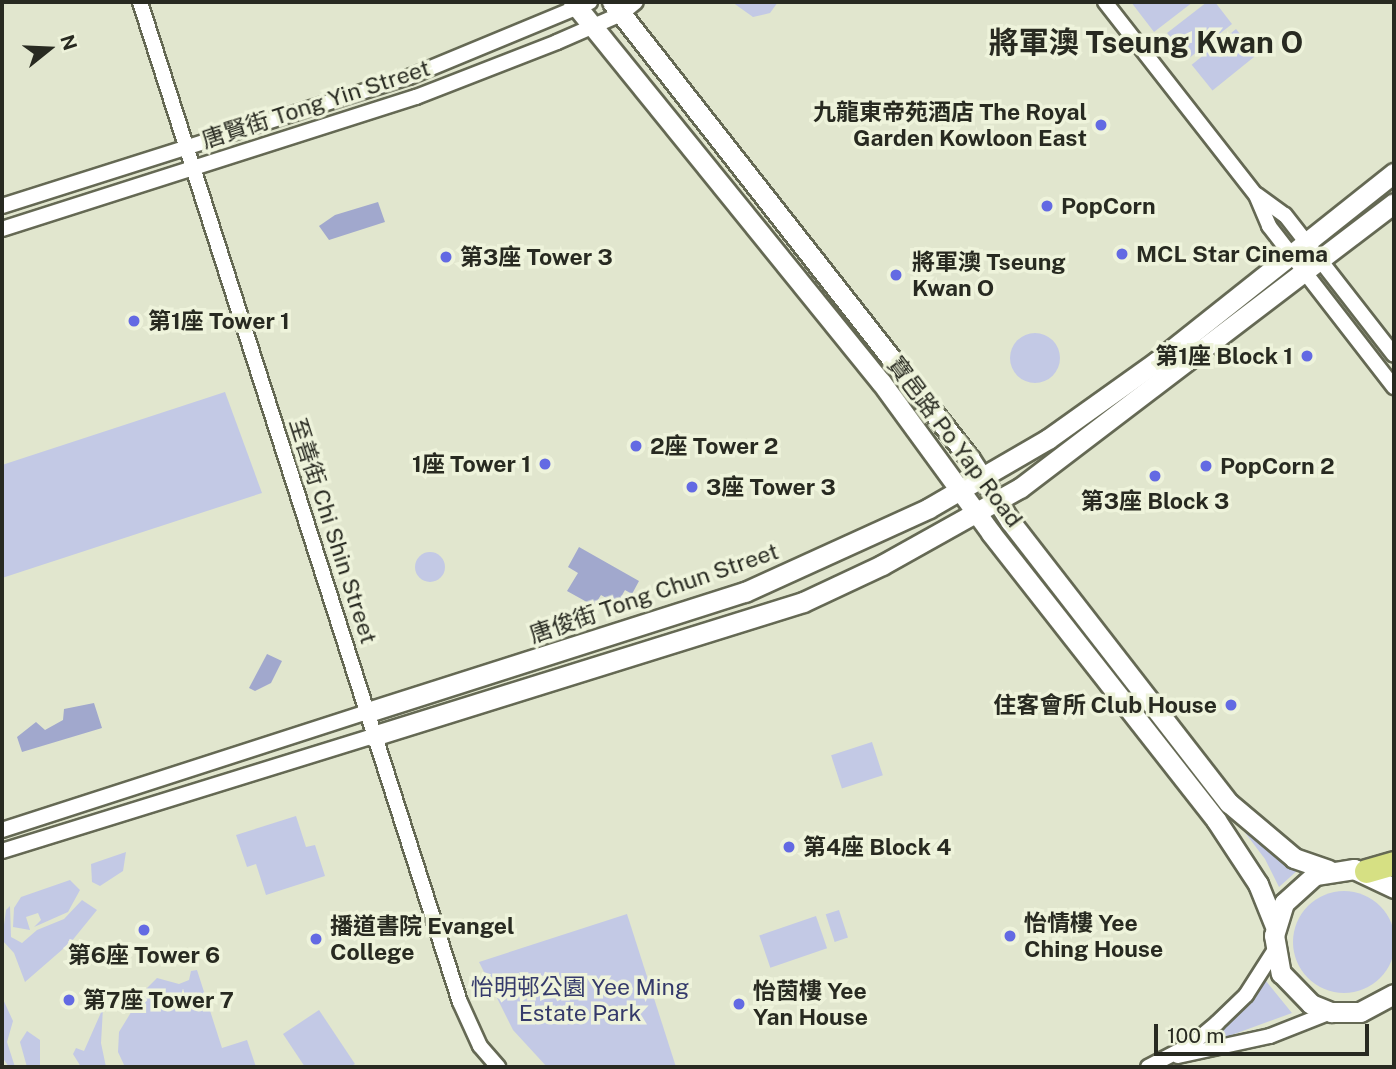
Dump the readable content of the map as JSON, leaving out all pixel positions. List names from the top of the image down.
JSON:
{
  "streets": {
    "main road": ["寶邑路 Po Yap Road", "唐俊街 Tong Chun Street"],
    "street": ["唐賢街 Tong Yin Street", "至善街 Chi Shin Street"]
  },
  "crossings": [
    ["唐賢街 Tong Yin Street", "寶邑路 Po Yap Road"],
    ["唐賢街 Tong Yin Street", "至善街 Chi Shin Street"],
    ["寶邑路 Po Yap Road", "唐俊街 Tong Chun Street"],
    ["至善街 Chi Shin Street", "唐俊街 Tong Chun Street"]
  ],
  "districts": ["將軍澳 Tseung Kwan O"],
  "parks": ["怡明邨公園 Yee Ming Estate Park"],
  "places": [
    "九龍東帝苑酒店 The Royal Garden Kowloon East",
    "PopCorn",
    "MCL Star Cinema",
    "第3座 Tower 3",
    "將軍澳 Tseung Kwan O",
    "第1座 Tower 1",
    "第1座 Block 1",
    "2座 Tower 2",
    "1座 Tower 1",
    "PopCorn 2",
    "第3座 Block 3",
    "3座 Tower 3",
    "住客會所 Club House",
    "第4座 Block 4",
    "第6座 Tower 6",
    "怡情樓 Yee Ching House",
    "播道書院 Evangel College",
    "第7座 Tower 7",
    "怡茵樓 Yee Yan House"
  ],
  "scale_bar": "100 m",
  "north": "right"
}
